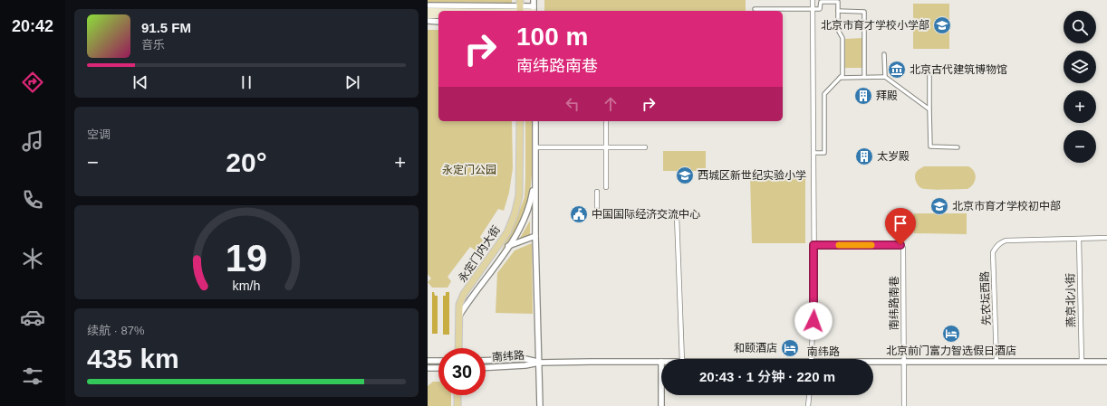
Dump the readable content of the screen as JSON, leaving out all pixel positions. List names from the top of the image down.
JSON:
{
  "streets": {
    "main road": ["永定门内大街"],
    "street": [
      "先农坛西路",
      "燕京北小街",
      "南纬路南巷",
      "南纬路"
    ]
  },
  "crossings": [
    ["先农坛西路", "燕京北小街"],
    ["先农坛西路", "南纬路"],
    ["燕京北小街", "南纬路"],
    ["南纬路南巷", "南纬路"]
  ],
  "parks": ["永定门公园"],
  "places": {
    "school or university": ["北京市育才学校小学部", "西城区新世纪实验小学", "北京市育才学校初中部"],
    "museum": ["北京古代建筑博物馆"],
    "building": ["拜殿", "太岁殿"],
    "public building": ["中国国际经济交流中心"],
    "hotel": ["北京前门富力智选假日酒店", "和颐酒店"]
  },
  "page": {
    "tabs": "20:42",
    "map_buttons": ["+", "−"],
    "turn": ["100 m", "南纬路南巷"],
    "song": ["91.5 FM", "音乐"],
    "tile": [
      "空调",
      ["续航 · 87%", "435 km"]
    ],
    "heat": ["−", "20°", "+"],
    "limit": "30",
    "trip": "20:43 · 1 分钟 · 220 m",
    "gauge": ["19", "km/h"]
  }
}
